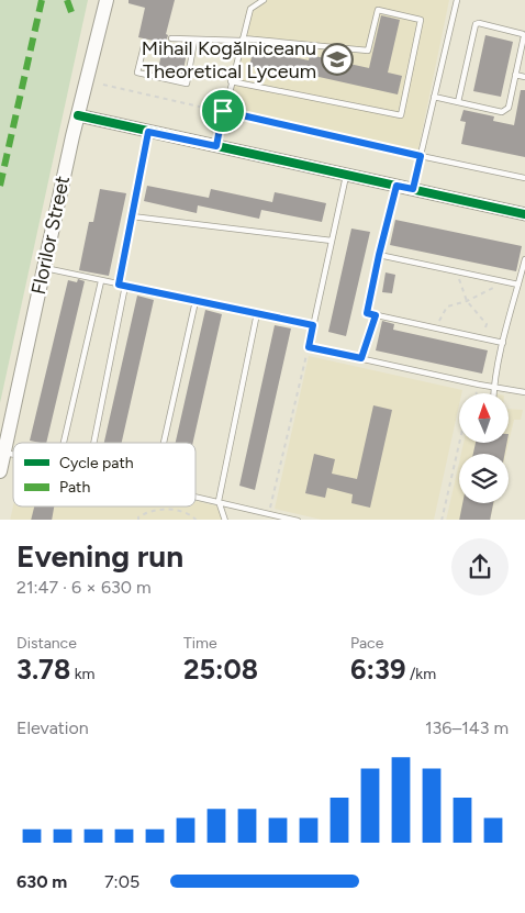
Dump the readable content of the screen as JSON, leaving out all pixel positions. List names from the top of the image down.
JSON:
{
  "streets": {
    "main road": ["Florilor Street"]
  },
  "places": {
    "school or university": ["Mihail Kogălniceanu Theoretical Lyceum"]
  },
  "legend": ["Cycle path", "Path"],
  "north": "top",
  "page": {
    "heading": ["Evening run", "21:47 · 6 × 630 m"],
    "stats": [
      ["Distance", "3.78 km"],
      ["Time", "25:08"],
      ["Pace", "6:39 /km"]
    ],
    "chart": ["Elevation", "136–143 m"],
    "list": [
      {
        "name": "630 m",
        "note": "7:05"
      }
    ]
  }
}
